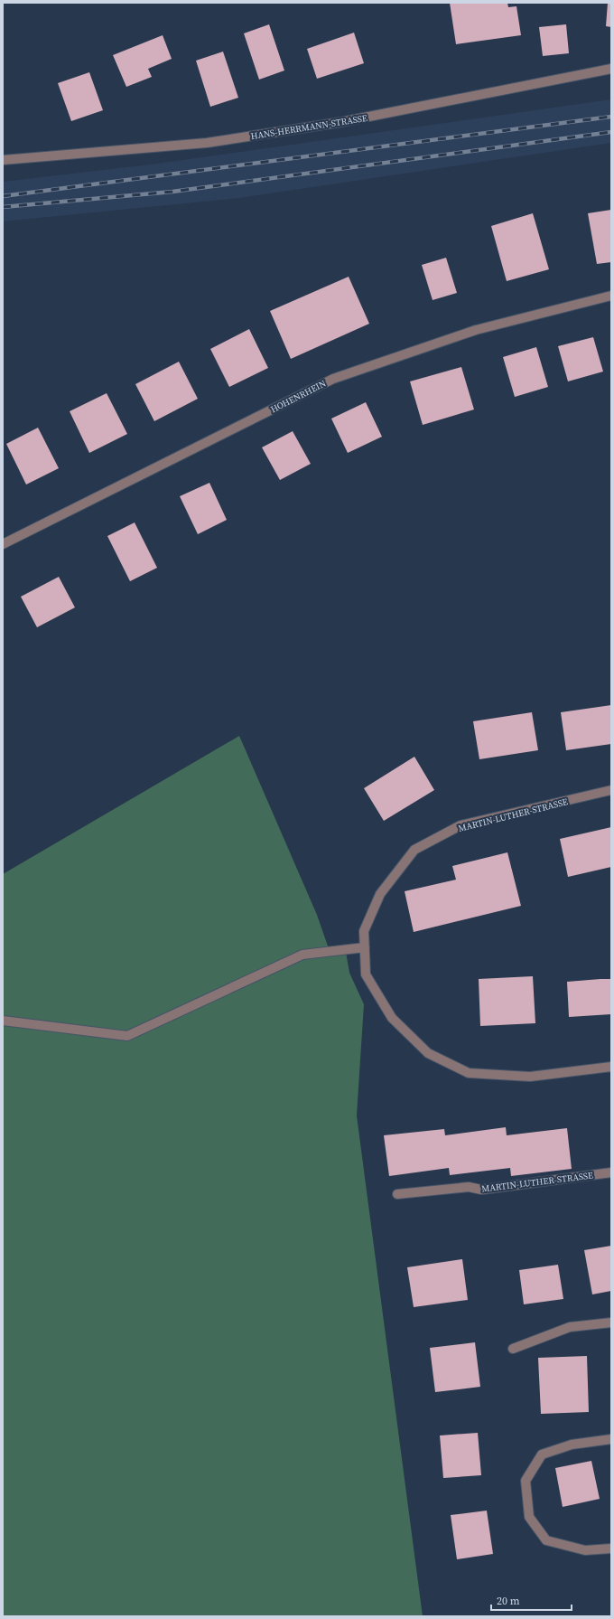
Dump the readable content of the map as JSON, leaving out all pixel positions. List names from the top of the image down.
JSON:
{
  "streets": {
    "street": ["HANS-HERRMANN-STRASSE", "HOHENRHEIN", "MARTIN-LUTHER-STRASSE"]
  },
  "scale_bar": "20 m"
}
